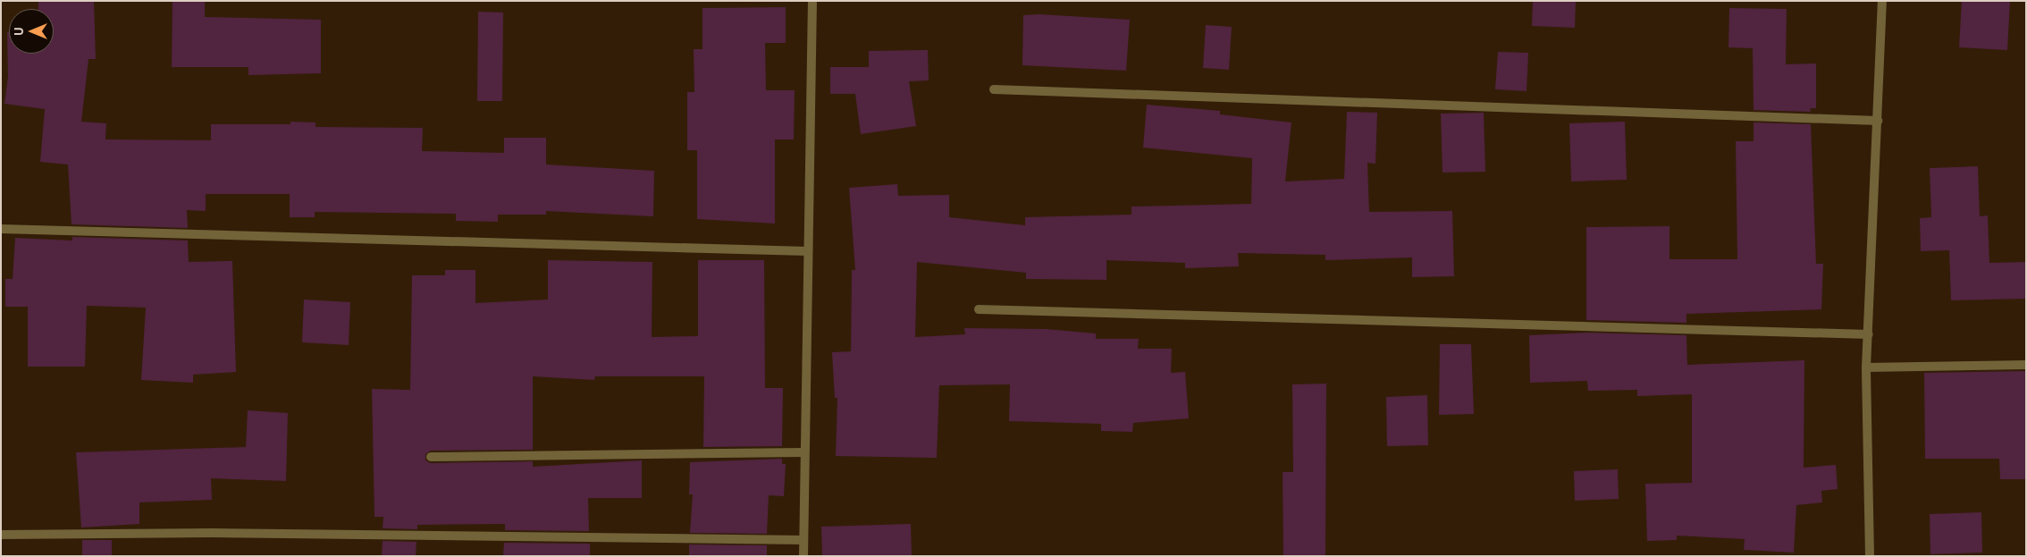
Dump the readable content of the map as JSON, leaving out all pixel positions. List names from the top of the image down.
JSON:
{
  "north": "left"
}
